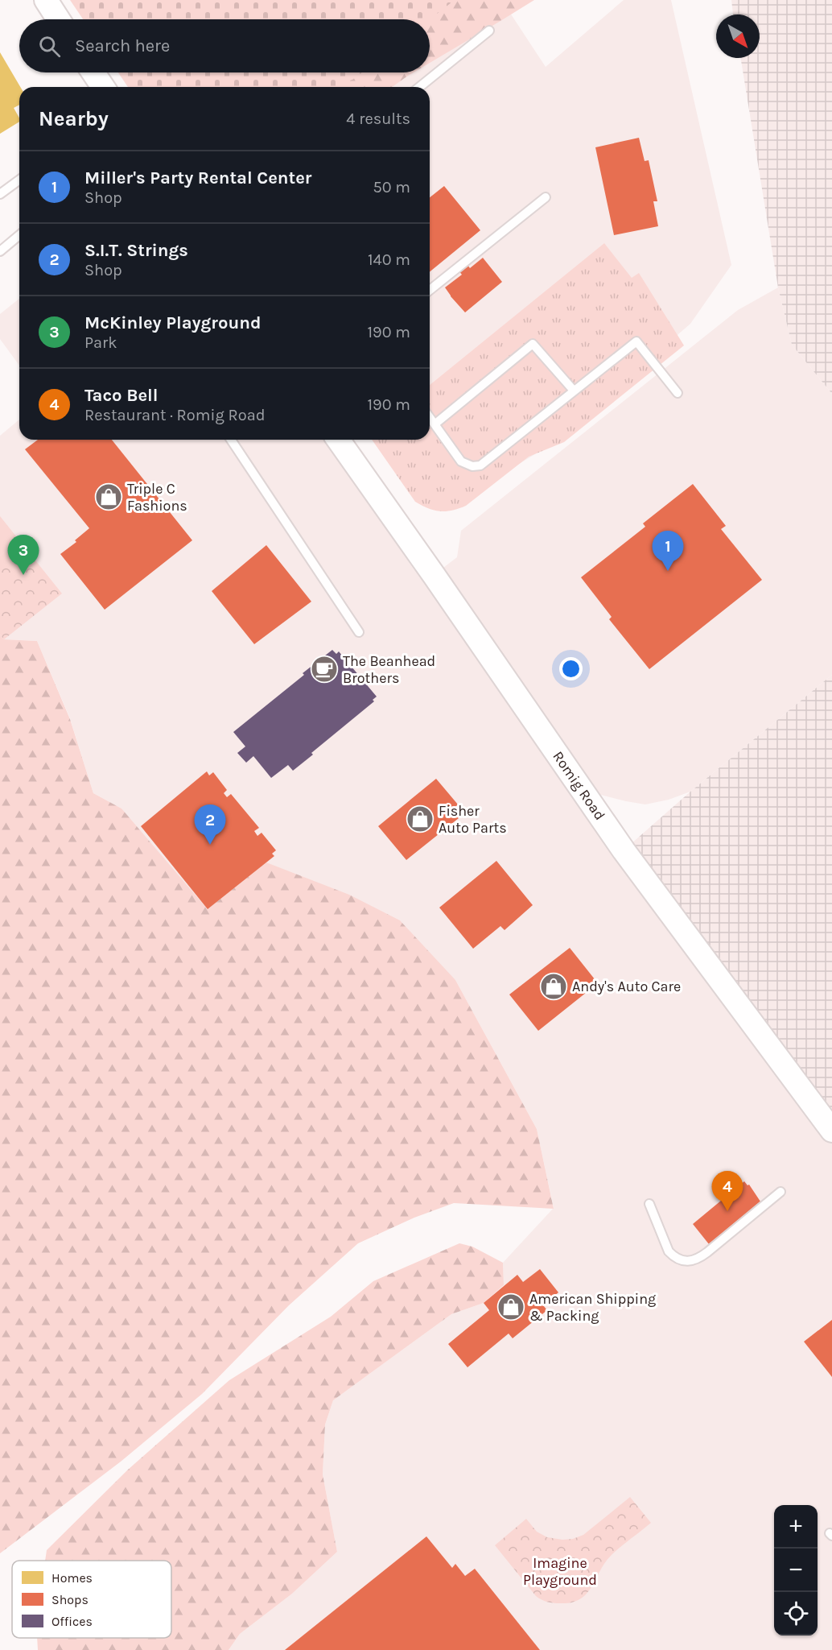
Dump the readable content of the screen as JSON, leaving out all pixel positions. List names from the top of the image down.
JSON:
{
  "streets": {
    "street": ["Romig Road"]
  },
  "parks": ["Imagine Playground"],
  "places": {
    "shop": [
      "Triple C Fashions",
      "Fisher Auto Parts",
      "Andy's Auto Care",
      "American Shipping & Packing"
    ],
    "cafe": ["The Beanhead Brothers"]
  },
  "legend": ["Homes", "Shops", "Offices"],
  "north": "bottom right",
  "page": {
    "search": "Search here",
    "heading": ["Nearby", "4 results"],
    "list": [
      {
        "mark": "1",
        "name": "Miller's Party Rental Center",
        "note": "Shop",
        "value": "50 m"
      },
      {
        "mark": "2",
        "name": "S.I.T. Strings",
        "note": "Shop",
        "value": "140 m"
      },
      {
        "mark": "3",
        "name": "McKinley Playground",
        "note": "Park",
        "value": "190 m"
      },
      {
        "mark": "4",
        "name": "Taco Bell",
        "note": "Restaurant · Romig Road",
        "value": "190 m"
      }
    ],
    "pins": [
      "1",
      "3",
      "2",
      "4"
    ],
    "map_buttons": ["+", "−"]
  }
}
